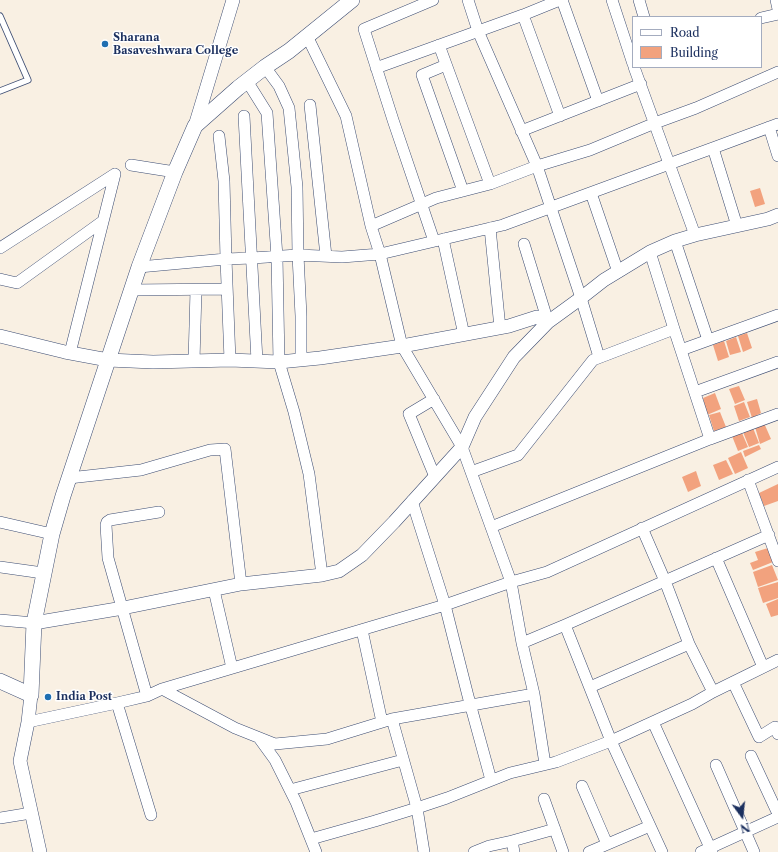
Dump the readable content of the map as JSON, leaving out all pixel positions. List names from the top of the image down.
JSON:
{
  "places": ["Sharana Basaveshwara College", "India Post"],
  "legend": ["Road", "Building"],
  "north": "bottom"
}
